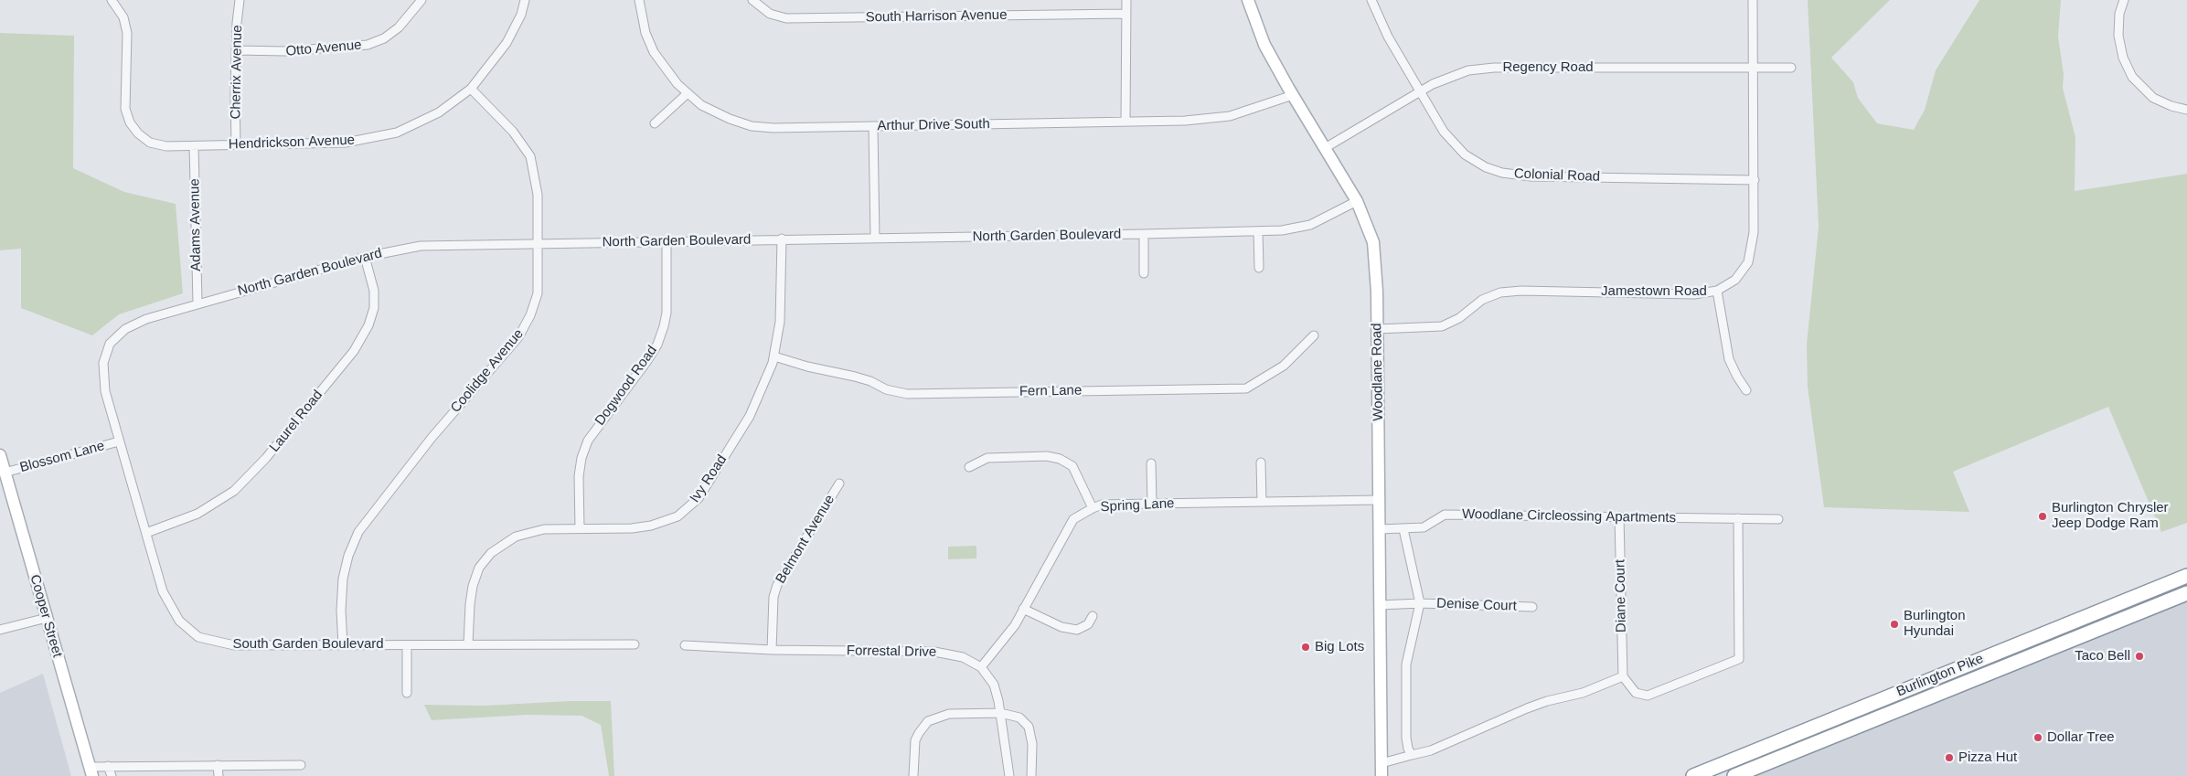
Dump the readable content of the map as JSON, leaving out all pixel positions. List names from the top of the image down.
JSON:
{
  "streets": {
    "highway": ["Burlington Pike"],
    "street": [
      "South Harrison Avenue",
      "Otto Avenue",
      "Regency Road",
      "Cherrix Avenue",
      "Arthur Drive South",
      "Hendrickson Avenue",
      "Colonial Road",
      "Adams Avenue",
      "North Garden Boulevard",
      "Jamestown Road",
      "Coolidge Avenue",
      "Woodlane Road",
      "Dogwood Road",
      "Fern Lane",
      "Laurel Road",
      "Blossom Lane",
      "Ivy Road",
      "Spring Lane",
      "Woodlane Circleossing Apartments",
      "Belmont Avenue",
      "Diane Court",
      "Denise Court",
      "Cooper Street",
      "South Garden Boulevard",
      "Forrestal Drive"
    ]
  },
  "crossings": [
    ["Otto Avenue", "Cherrix Avenue"],
    ["Regency Road", "Colonial Road"],
    ["Regency Road", "Jamestown Road"],
    ["Regency Road", "Woodlane Road"],
    ["Cherrix Avenue", "Hendrickson Avenue"],
    ["Arthur Drive South", "Woodlane Road"],
    ["Hendrickson Avenue", "Adams Avenue"],
    ["Hendrickson Avenue", "Coolidge Avenue"],
    ["Colonial Road", "Jamestown Road"],
    ["Adams Avenue", "North Garden Boulevard"],
    ["North Garden Boulevard", "Coolidge Avenue"],
    ["North Garden Boulevard", "Woodlane Road"],
    ["North Garden Boulevard", "Dogwood Road"],
    ["North Garden Boulevard", "Laurel Road"],
    ["North Garden Boulevard", "Blossom Lane"],
    ["North Garden Boulevard", "Ivy Road"],
    ["North Garden Boulevard", "South Garden Boulevard"],
    ["Jamestown Road", "Woodlane Road"],
    ["Coolidge Avenue", "South Garden Boulevard"],
    ["Woodlane Road", "Spring Lane"],
    ["Woodlane Road", "Woodlane Circleossing Apartments"],
    ["Woodlane Road", "Denise Court"],
    ["Dogwood Road", "Ivy Road"],
    ["Fern Lane", "Ivy Road"],
    ["Laurel Road", "South Garden Boulevard"],
    ["Blossom Lane", "Cooper Street"],
    ["Blossom Lane", "South Garden Boulevard"],
    ["Ivy Road", "South Garden Boulevard"],
    ["Spring Lane", "Forrestal Drive"],
    ["Woodlane Circleossing Apartments", "Diane Court"],
    ["Belmont Avenue", "Forrestal Drive"]
  ],
  "places": [
    "Burlington Chrysler Jeep Dodge Ram",
    "Burlington Hyundai",
    "Big Lots",
    "Taco Bell",
    "Dollar Tree",
    "Pizza Hut"
  ]
}
